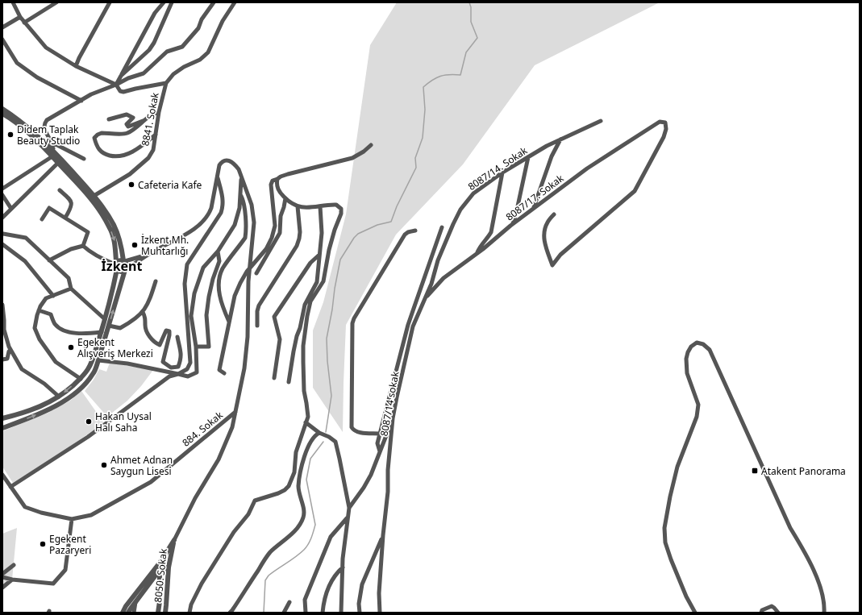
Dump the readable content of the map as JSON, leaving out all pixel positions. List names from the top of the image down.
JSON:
{
  "streets": {
    "street": [
      "8841. Sokak",
      "8087/14. Sokak",
      "8087/17. Sokak",
      "8087/14 sokak",
      "884. Sokak",
      "8050. Sokak"
    ]
  },
  "crossings": [
    ["8087/14. Sokak", "8087/17. Sokak"],
    ["8087/14. Sokak", "8087/14 sokak"],
    ["8087/17. Sokak", "8087/14 sokak"]
  ],
  "districts": ["İzkent"],
  "places": {
    "other": [
      "Didem Taplak Beauty Studio",
      "Cafeteria Kafe",
      "İzkent Mh. Muhtarlığı",
      "Egekent Alışveriş Merkezi",
      "Hakan Uysal Halı Saha",
      "Ahmet Adnan Saygun Lisesi",
      "Egekent Pazaryeri"
    ],
    "transit": ["Atakent Panorama"]
  }
}
